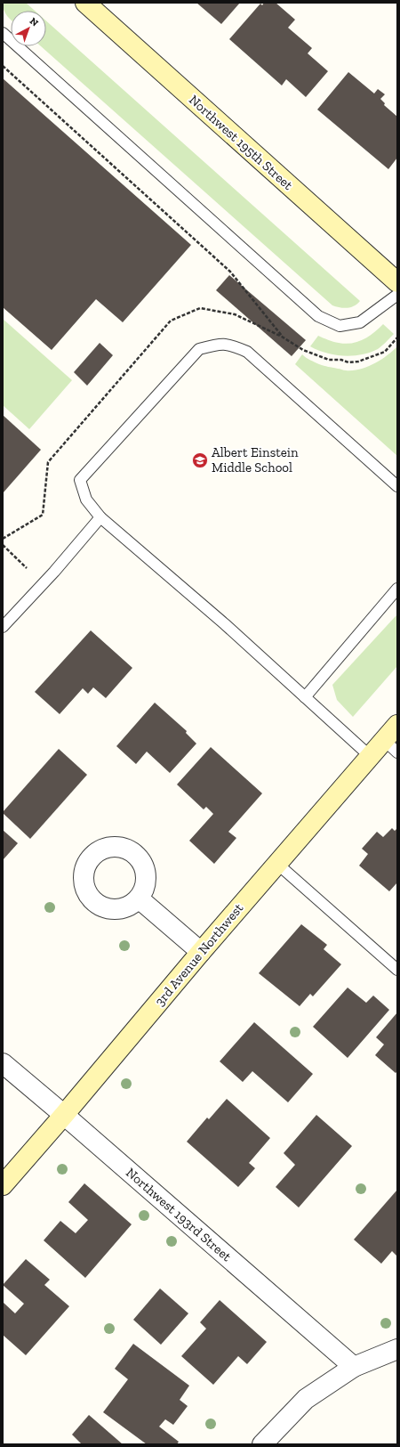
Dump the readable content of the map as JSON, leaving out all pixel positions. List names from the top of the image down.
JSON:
{
  "streets": {
    "street": ["Northwest 195th Street", "3rd Avenue Northwest", "Northwest 193rd Street"]
  },
  "crossings": [
    ["3rd Avenue Northwest", "Northwest 193rd Street"]
  ],
  "places": {
    "school or university": ["Albert Einstein Middle School"]
  },
  "north": "top right"
}
